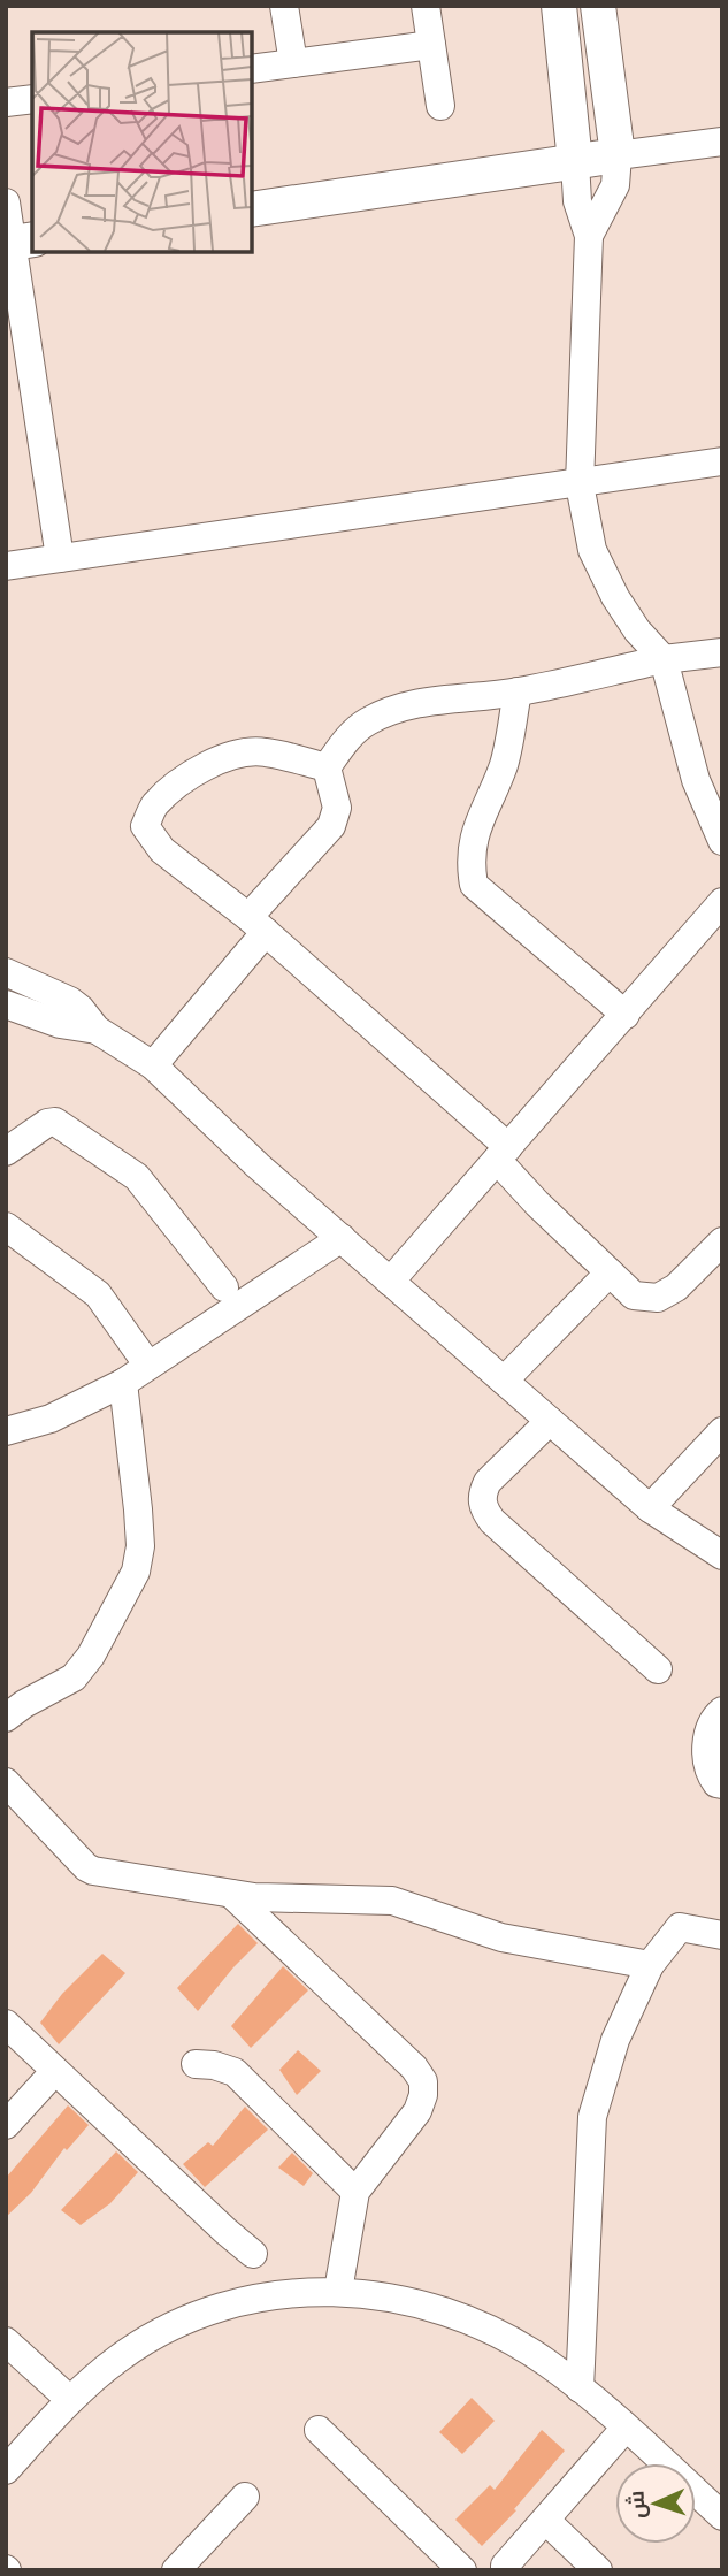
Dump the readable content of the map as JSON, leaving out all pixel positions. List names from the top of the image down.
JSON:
{
  "north": "left"
}
